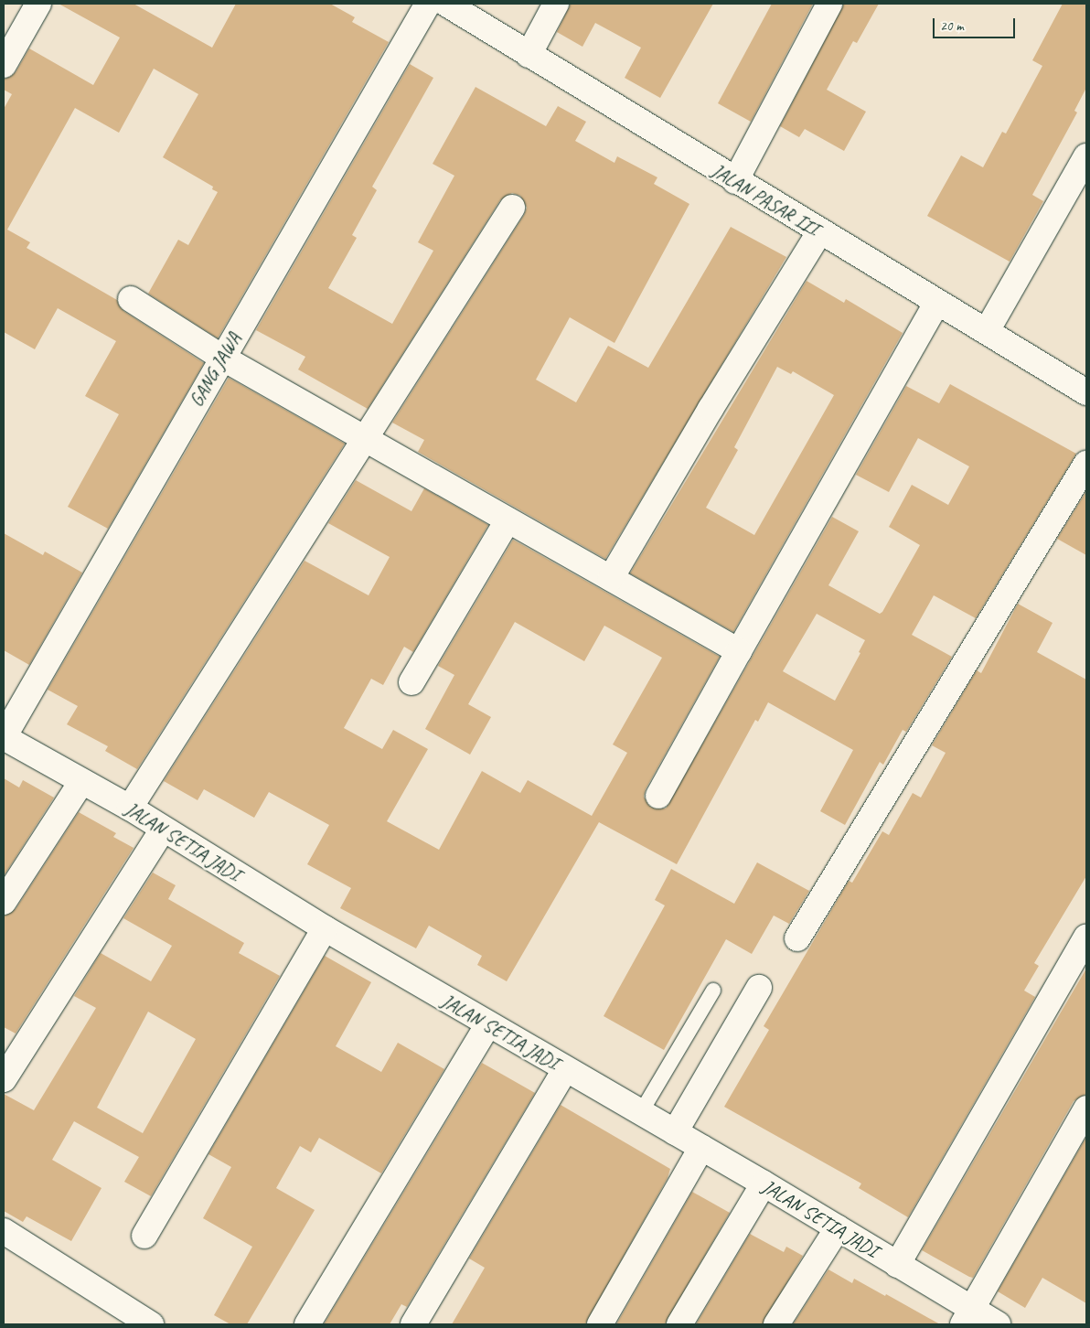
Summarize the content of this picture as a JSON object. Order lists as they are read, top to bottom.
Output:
{
  "streets": {
    "street": ["JALAN PASAR III", "GANG JAWA", "JALAN SETIA JADI"]
  },
  "crossings": [
    ["GANG JAWA", "JALAN SETIA JADI"]
  ],
  "scale_bar": "20 m"
}
